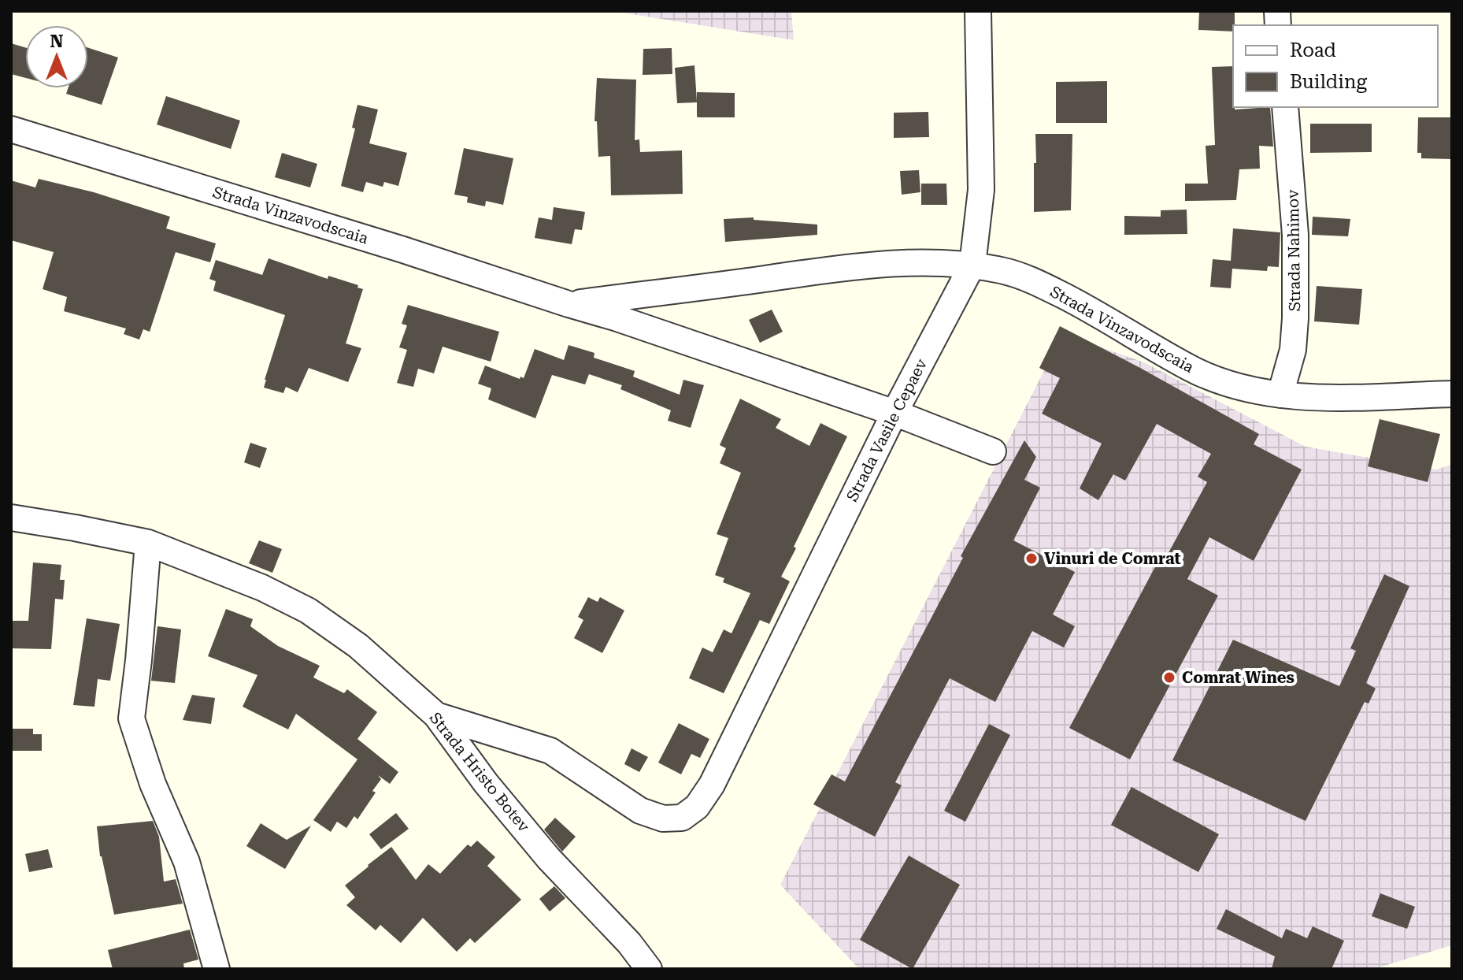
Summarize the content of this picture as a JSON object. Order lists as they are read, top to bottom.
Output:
{
  "streets": {
    "street": [
      "Strada Vinzavodscaia",
      "Strada Nahimov",
      "Strada Vasile Cepaev",
      "Strada Hristo Botev"
    ]
  },
  "crossings": [
    ["Strada Vinzavodscaia", "Strada Nahimov"],
    ["Strada Vinzavodscaia", "Strada Vasile Cepaev"],
    ["Strada Vasile Cepaev", "Strada Hristo Botev"]
  ],
  "places": ["Vinuri de Comrat", "Comrat Wines"],
  "legend": ["Road", "Building"],
  "north": "top"
}
